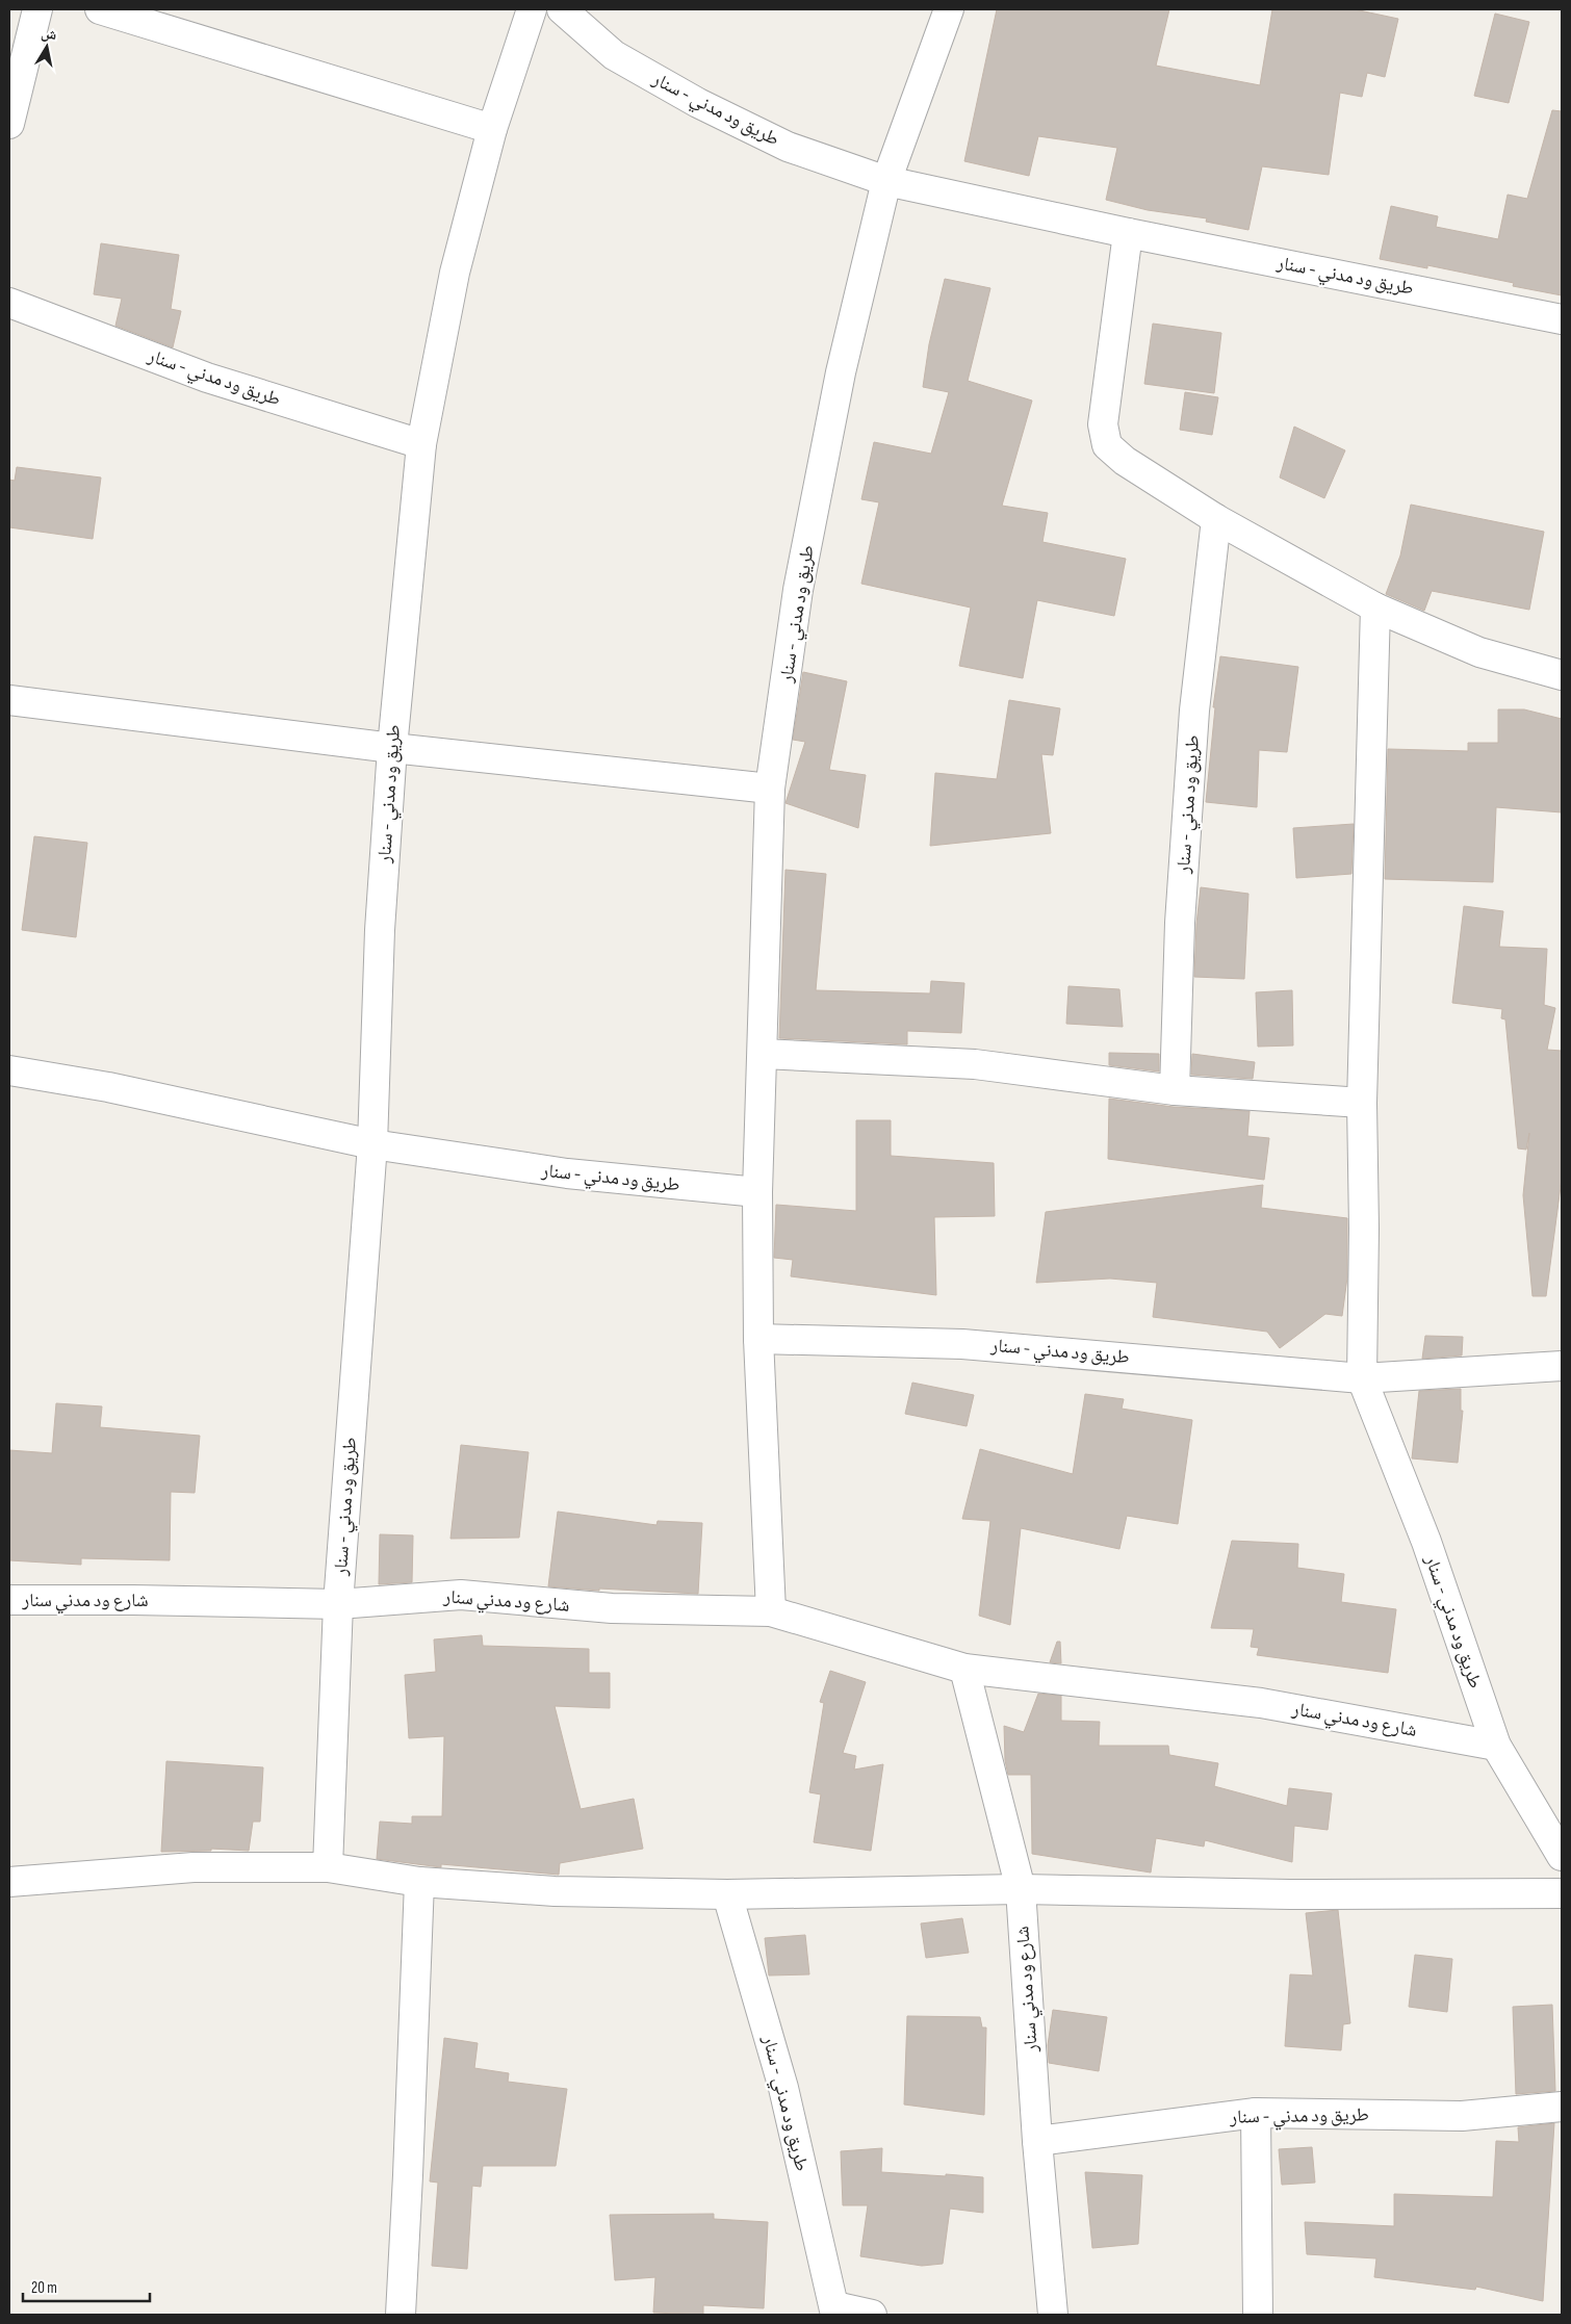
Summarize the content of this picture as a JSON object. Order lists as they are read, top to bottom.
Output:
{
  "streets": {
    "street": ["طريق ود مدني - سنار", "شارع ود مدني سنار"]
  },
  "crossings": [
    ["طريق ود مدني - سنار", "شارع ود مدني سنار"]
  ],
  "scale_bar": "20 m",
  "north": "top"
}
